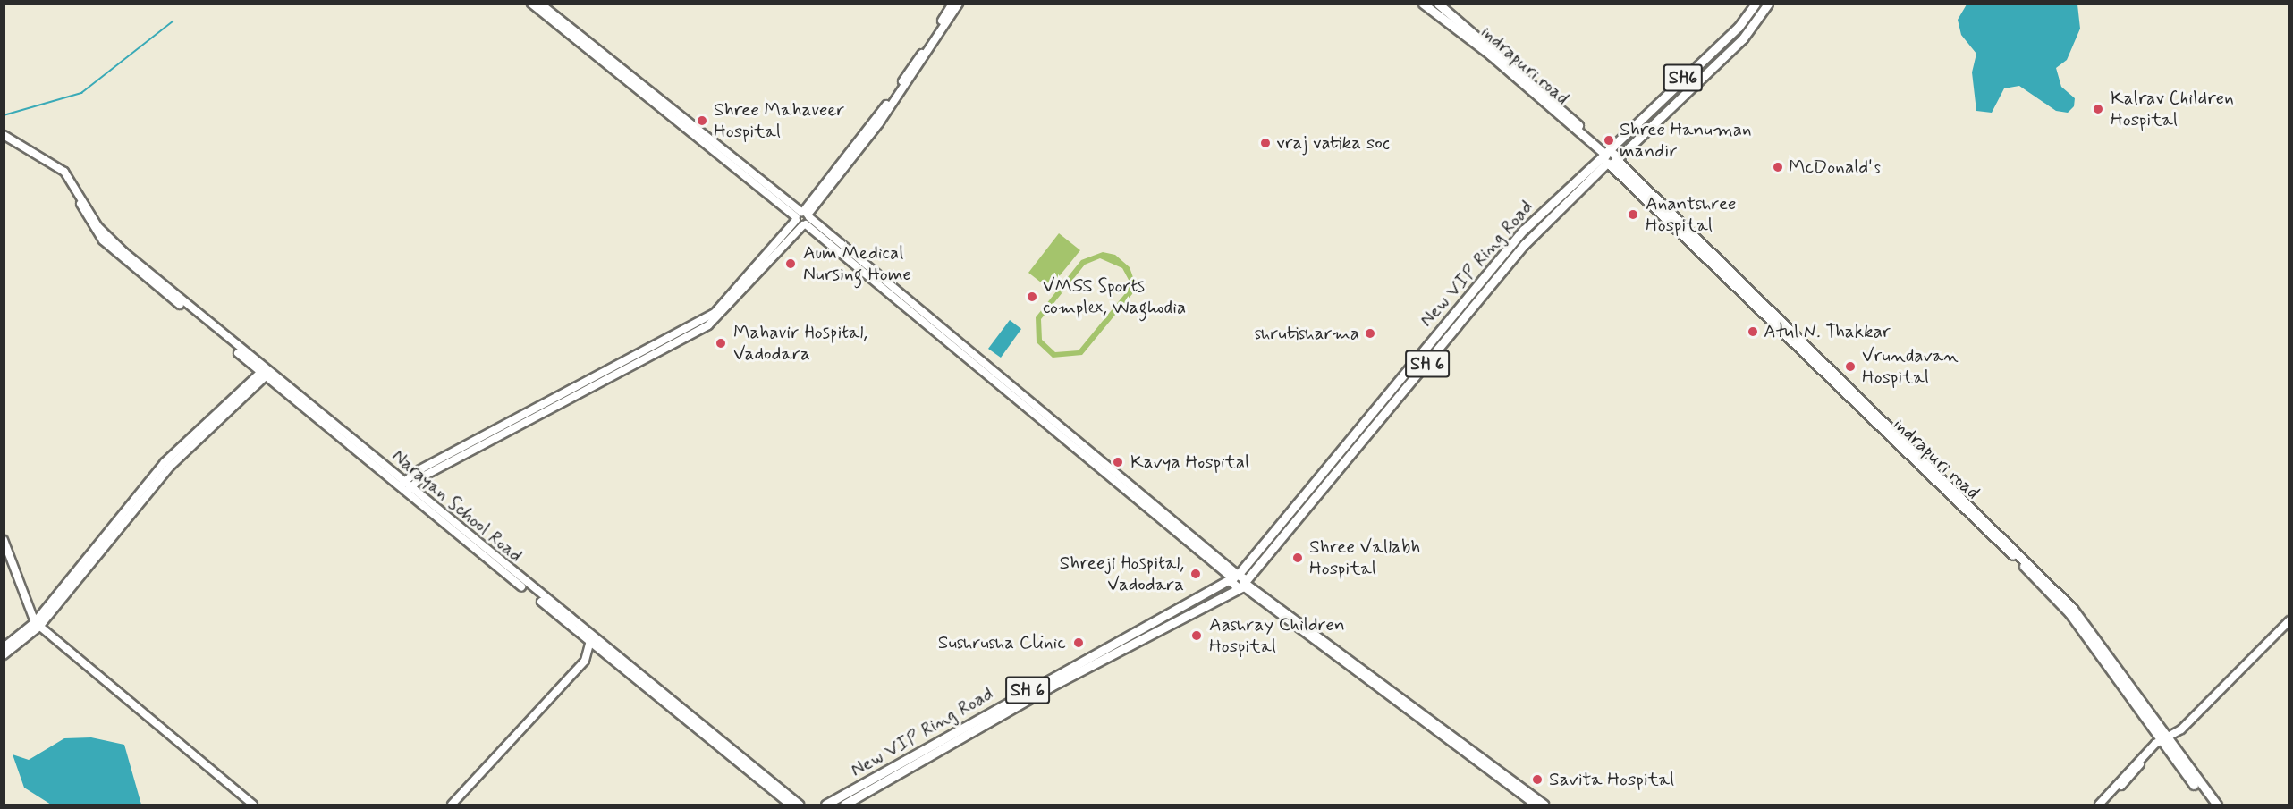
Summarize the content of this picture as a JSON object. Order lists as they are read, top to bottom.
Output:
{
  "streets": {
    "main road": [
      "indrapuri road",
      "SH6",
      "New VIP Ring Road",
      "SH 6"
    ],
    "street": ["Narayan School Road"]
  },
  "crossings": [
    ["indrapuri road", "New VIP Ring Road"]
  ],
  "places": [
    "Kalrav Children Hospital",
    "Shree Mahaveer Hospital",
    "Shree Hanuman mandir",
    "vraj vatika soc",
    "McDonald's",
    "Anantshree Hospital",
    "Aum Medical Nursing Home",
    "VMSS Sports complex, Waghodia",
    "Atul N. Thakkar",
    "shrutisharma",
    "Mahavir Hospital, Vadodara",
    "Vrundavan Hospital",
    "Kavya Hospital",
    "Shree Vallabh Hospital",
    "Shreeji Hospital, Vadodara",
    "Aashray Children Hospital",
    "Sushrusha Clinic",
    "Savita Hospital"
  ]
}
